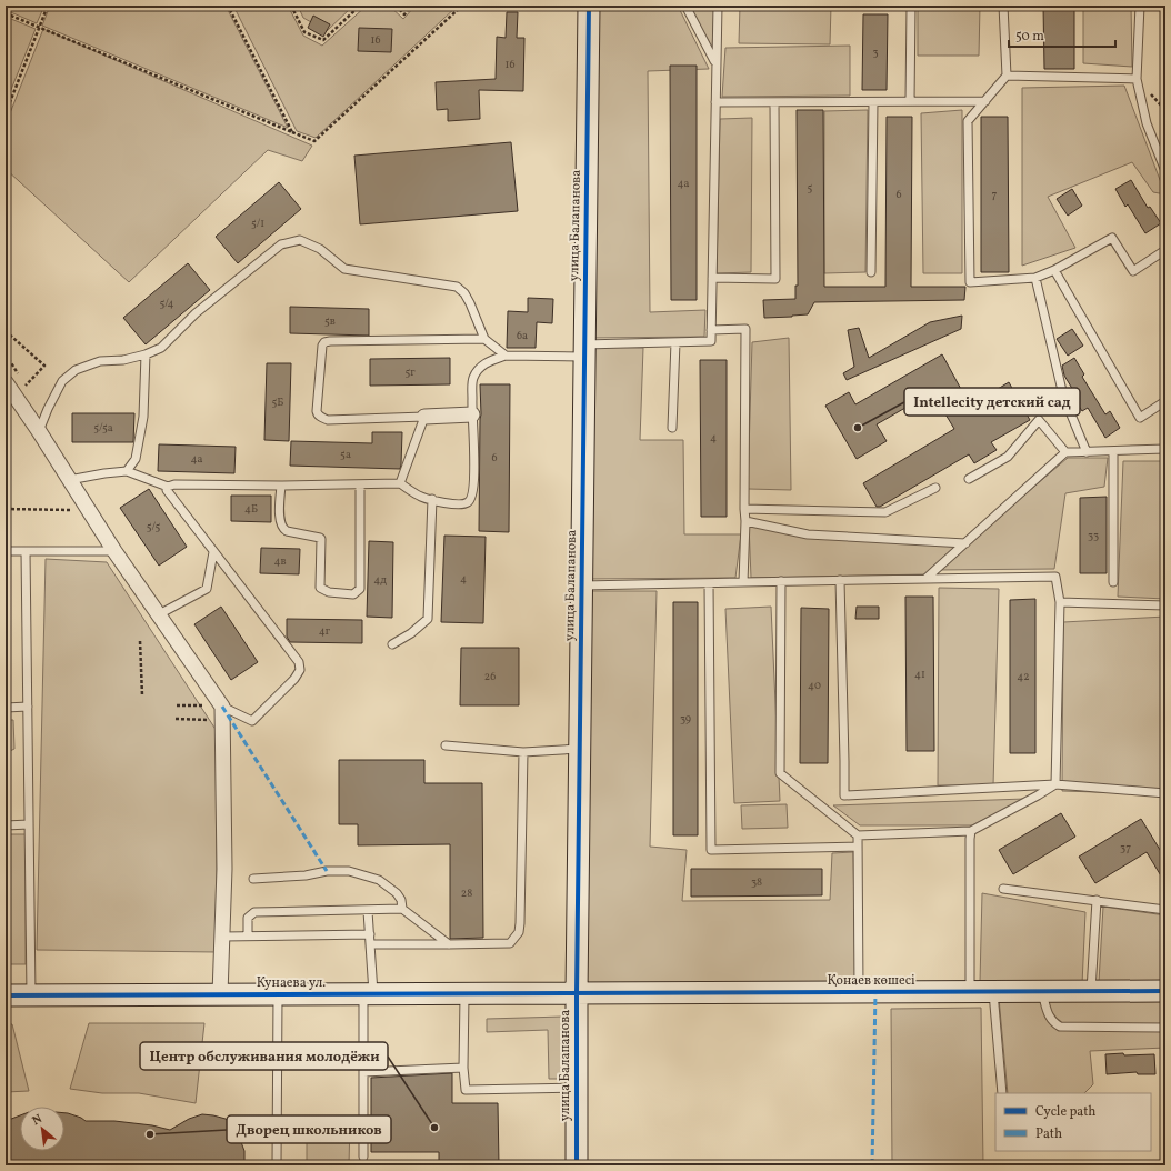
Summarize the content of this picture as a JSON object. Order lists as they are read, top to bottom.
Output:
{
  "streets": {
    "street": ["улица Балапанова", "Қонаев көшесі", "Кунаева ул."]
  },
  "crossings": [
    ["улица Балапанова", "Қонаев көшесі"],
    ["улица Балапанова", "Кунаева ул."],
    ["Қонаев көшесі", "Кунаева ул."]
  ],
  "places": ["Intellecity детский сад", "Центр обслуживания молодёжи", "Дворец школьников"],
  "house_numbers": [
    "16",
    "3",
    "16",
    "4а",
    "5",
    "6",
    "7",
    "5/1",
    "5/4",
    "5в",
    "6а",
    "5г",
    "5Б",
    "5/5а",
    "4",
    "5а",
    "6",
    "4а",
    "4Б",
    "5/5",
    "33",
    "4в",
    "4",
    "4д",
    "4г",
    "41",
    "26",
    "42",
    "40",
    "39",
    "37",
    "38",
    "28"
  ],
  "legend": ["Cycle path", "Path"],
  "scale_bar": "50 m",
  "north": "top left"
}
